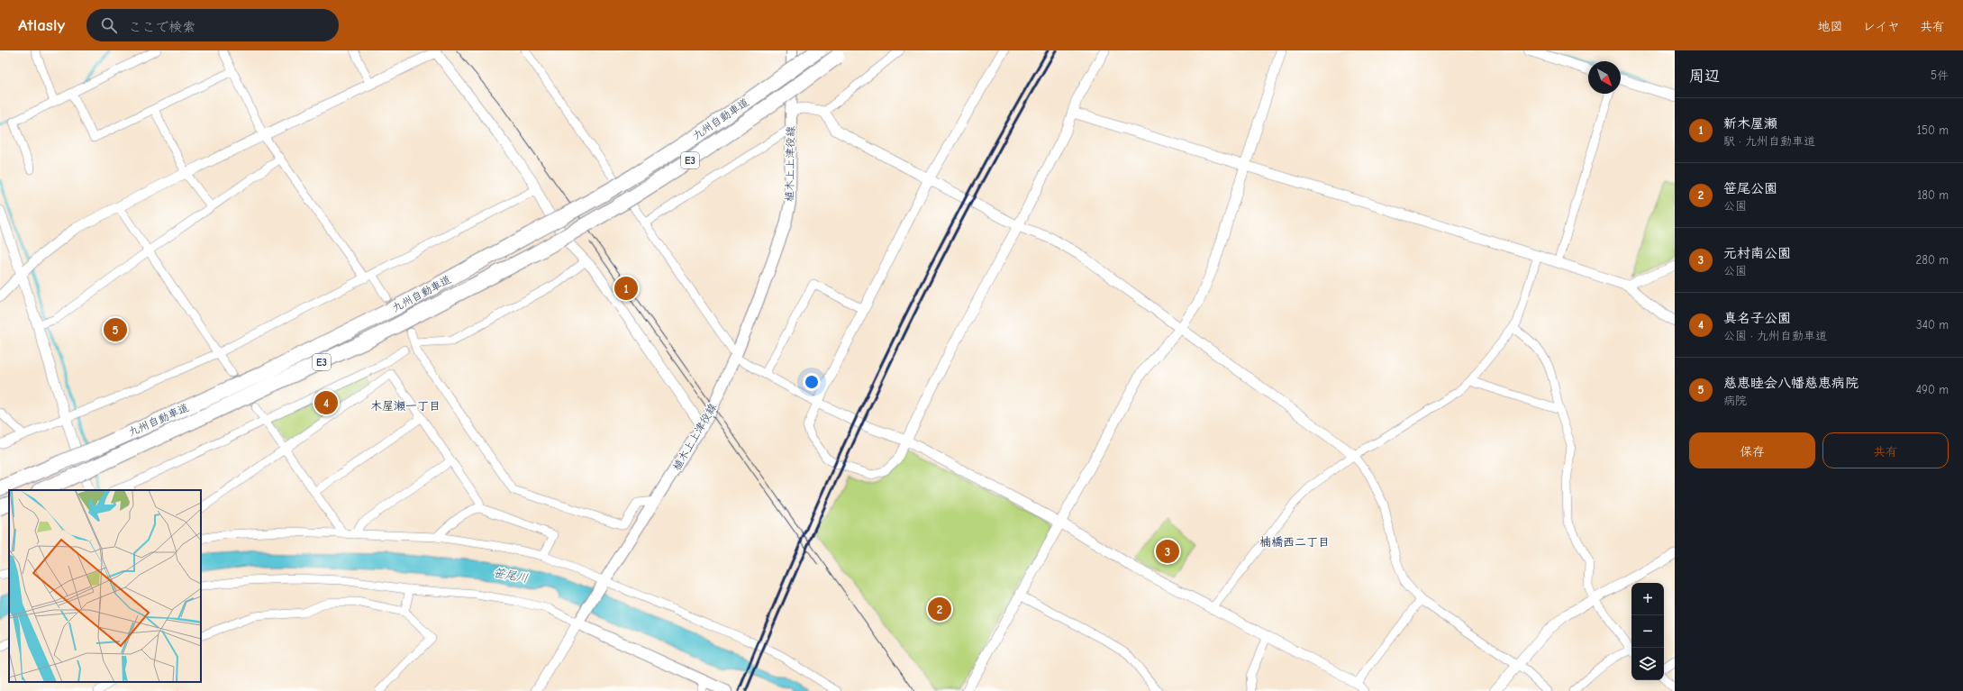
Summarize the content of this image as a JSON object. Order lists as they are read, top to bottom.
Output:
{
  "streets": {
    "highway": ["九州自動車道", "E3"],
    "main road": ["植木上上津役線"]
  },
  "districts": ["木屋瀬一丁目", "楠橋西二丁目"],
  "water": ["笹尾川"],
  "north": "bottom right",
  "page": {
    "header": "Atlasly",
    "search": "ここで検索",
    "nav": ["地図", "レイヤ", "共有"],
    "heading": ["周辺", "5件"],
    "list": [
      {
        "mark": "1",
        "name": "新木屋瀬",
        "note": "駅 · 九州自動車道",
        "value": "150 m"
      },
      {
        "mark": "2",
        "name": "笹尾公園",
        "note": "公園",
        "value": "180 m"
      },
      {
        "mark": "3",
        "name": "元村南公園",
        "note": "公園",
        "value": "280 m"
      },
      {
        "mark": "4",
        "name": "真名子公園",
        "note": "公園 · 九州自動車道",
        "value": "340 m"
      },
      {
        "mark": "5",
        "name": "慈恵睦会八幡慈恵病院",
        "note": "病院",
        "value": "490 m"
      }
    ],
    "pins": [
      "1",
      "5",
      "4",
      "3",
      "2"
    ],
    "buttons": ["保存", "共有"],
    "map_buttons": ["+", "−"]
  }
}
